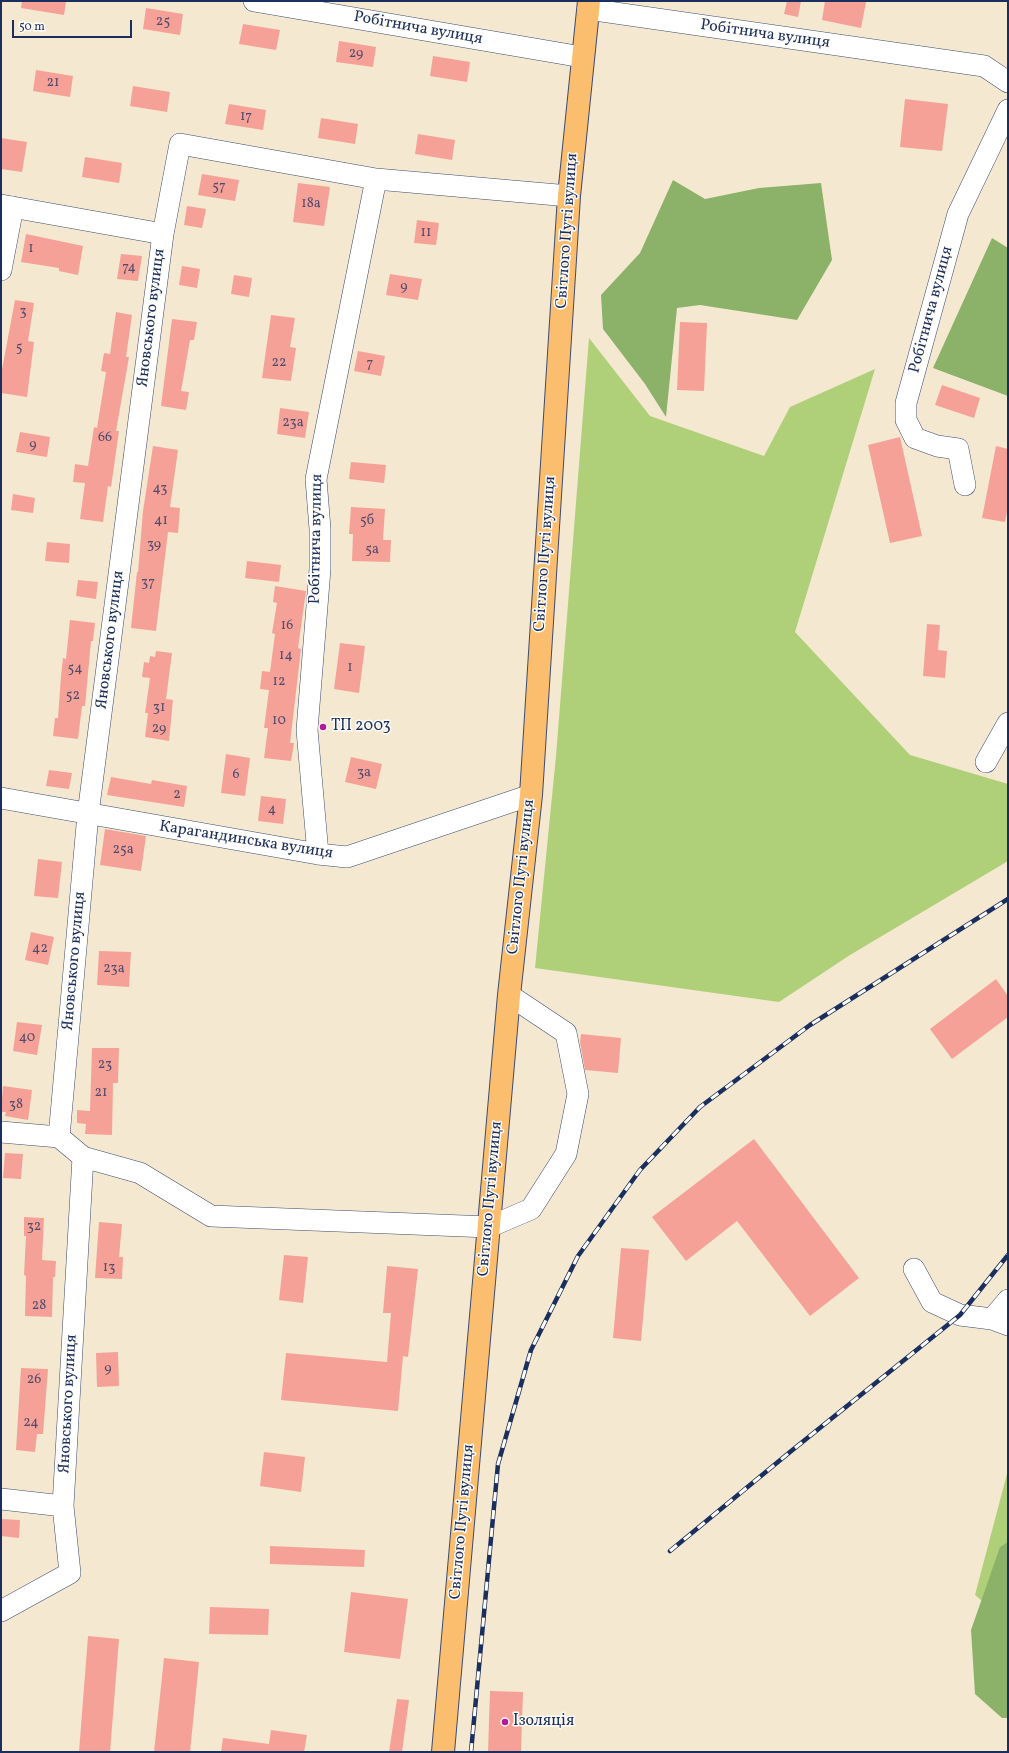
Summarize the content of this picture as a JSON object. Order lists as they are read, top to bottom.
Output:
{
  "streets": {
    "main road": ["Світлого Путі вулиця"],
    "street": ["Робітнича вулиця", "Яновського вулиця", "Карагандинська вулиця"]
  },
  "crossings": [
    ["Робітнича вулиця", "Світлого Путі вулиця"],
    ["Робітнича вулиця", "Яновського вулиця"],
    ["Робітнича вулиця", "Карагандинська вулиця"],
    ["Світлого Путі вулиця", "Карагандинська вулиця"],
    ["Яновського вулиця", "Карагандинська вулиця"]
  ],
  "places": ["ТП 2003", "Ізоляція"],
  "house_numbers": [
    "25",
    "29",
    "21",
    "17",
    "57",
    "18а",
    "11",
    "1",
    "74",
    "9",
    "3",
    "5",
    "22",
    "7",
    "23а",
    "66",
    "9",
    "43",
    "41",
    "5б",
    "39",
    "5а",
    "37",
    "16",
    "14",
    "1",
    "54",
    "12",
    "52",
    "31",
    "10",
    "29",
    "3а",
    "6",
    "2",
    "4",
    "25а",
    "42",
    "23а",
    "40",
    "23",
    "21",
    "38",
    "32",
    "13",
    "28",
    "9",
    "26",
    "24"
  ],
  "scale_bar": "50 m"
}
